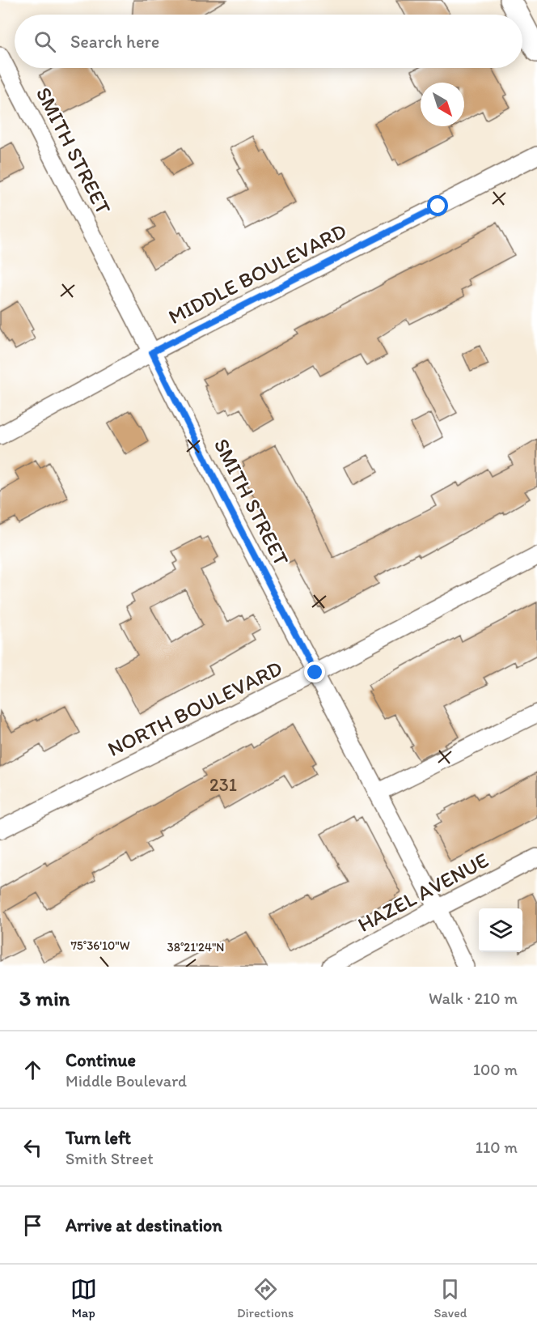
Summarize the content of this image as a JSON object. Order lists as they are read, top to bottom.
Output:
{
  "streets": {
    "street": [
      "SMITH STREET",
      "MIDDLE BOULEVARD",
      "NORTH BOULEVARD",
      "HAZEL AVENUE"
    ]
  },
  "crossings": [
    ["SMITH STREET", "MIDDLE BOULEVARD"],
    ["SMITH STREET", "NORTH BOULEVARD"],
    ["SMITH STREET", "HAZEL AVENUE"]
  ],
  "house_numbers": ["231"],
  "north": "bottom right",
  "page": {
    "search": "Search here",
    "heading": ["3 min", "Walk · 210 m"],
    "list": [
      ["Continue", "Middle Boulevard", "100 m"],
      ["Turn left", "Smith Street", "110 m"],
      "Arrive at destination"
    ],
    "nav": ["Map", "Directions", "Saved"]
  },
  "coordinates": ["75°36'10\"W", "38°21'24\"N"]
}
